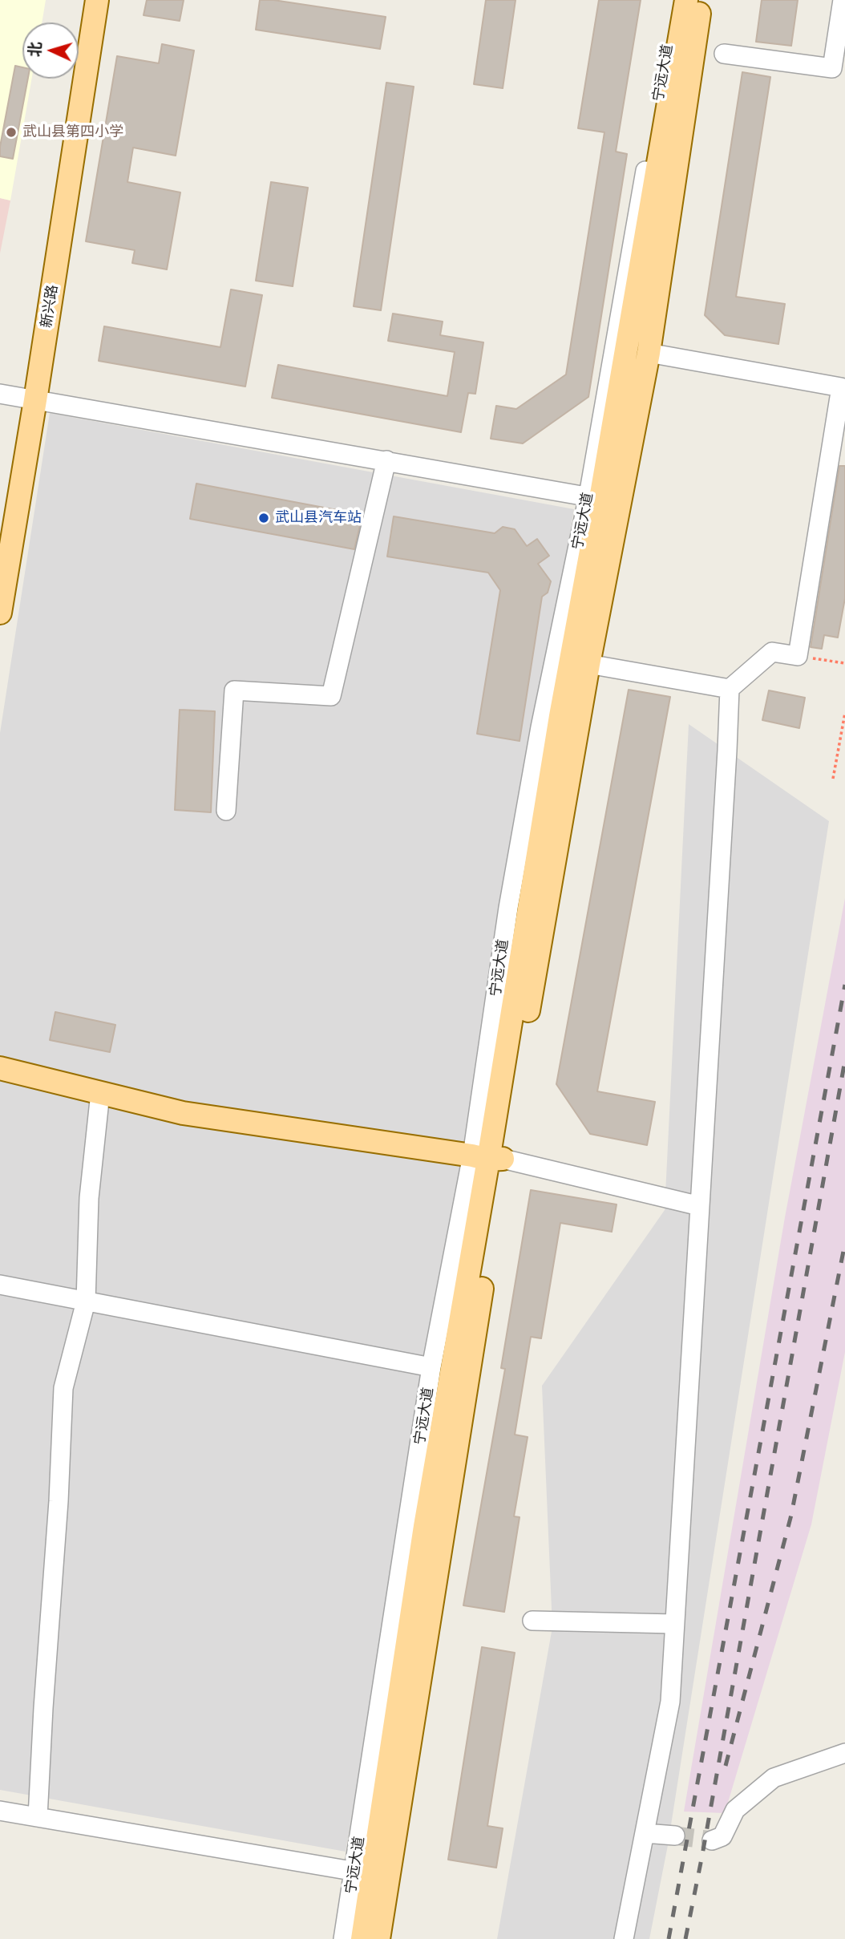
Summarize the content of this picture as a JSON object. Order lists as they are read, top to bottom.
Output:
{
  "streets": {
    "main road": ["宁远大道", "新兴路"]
  },
  "places": ["武山县第四小学", "武山县汽车站"],
  "north": "left"
}
